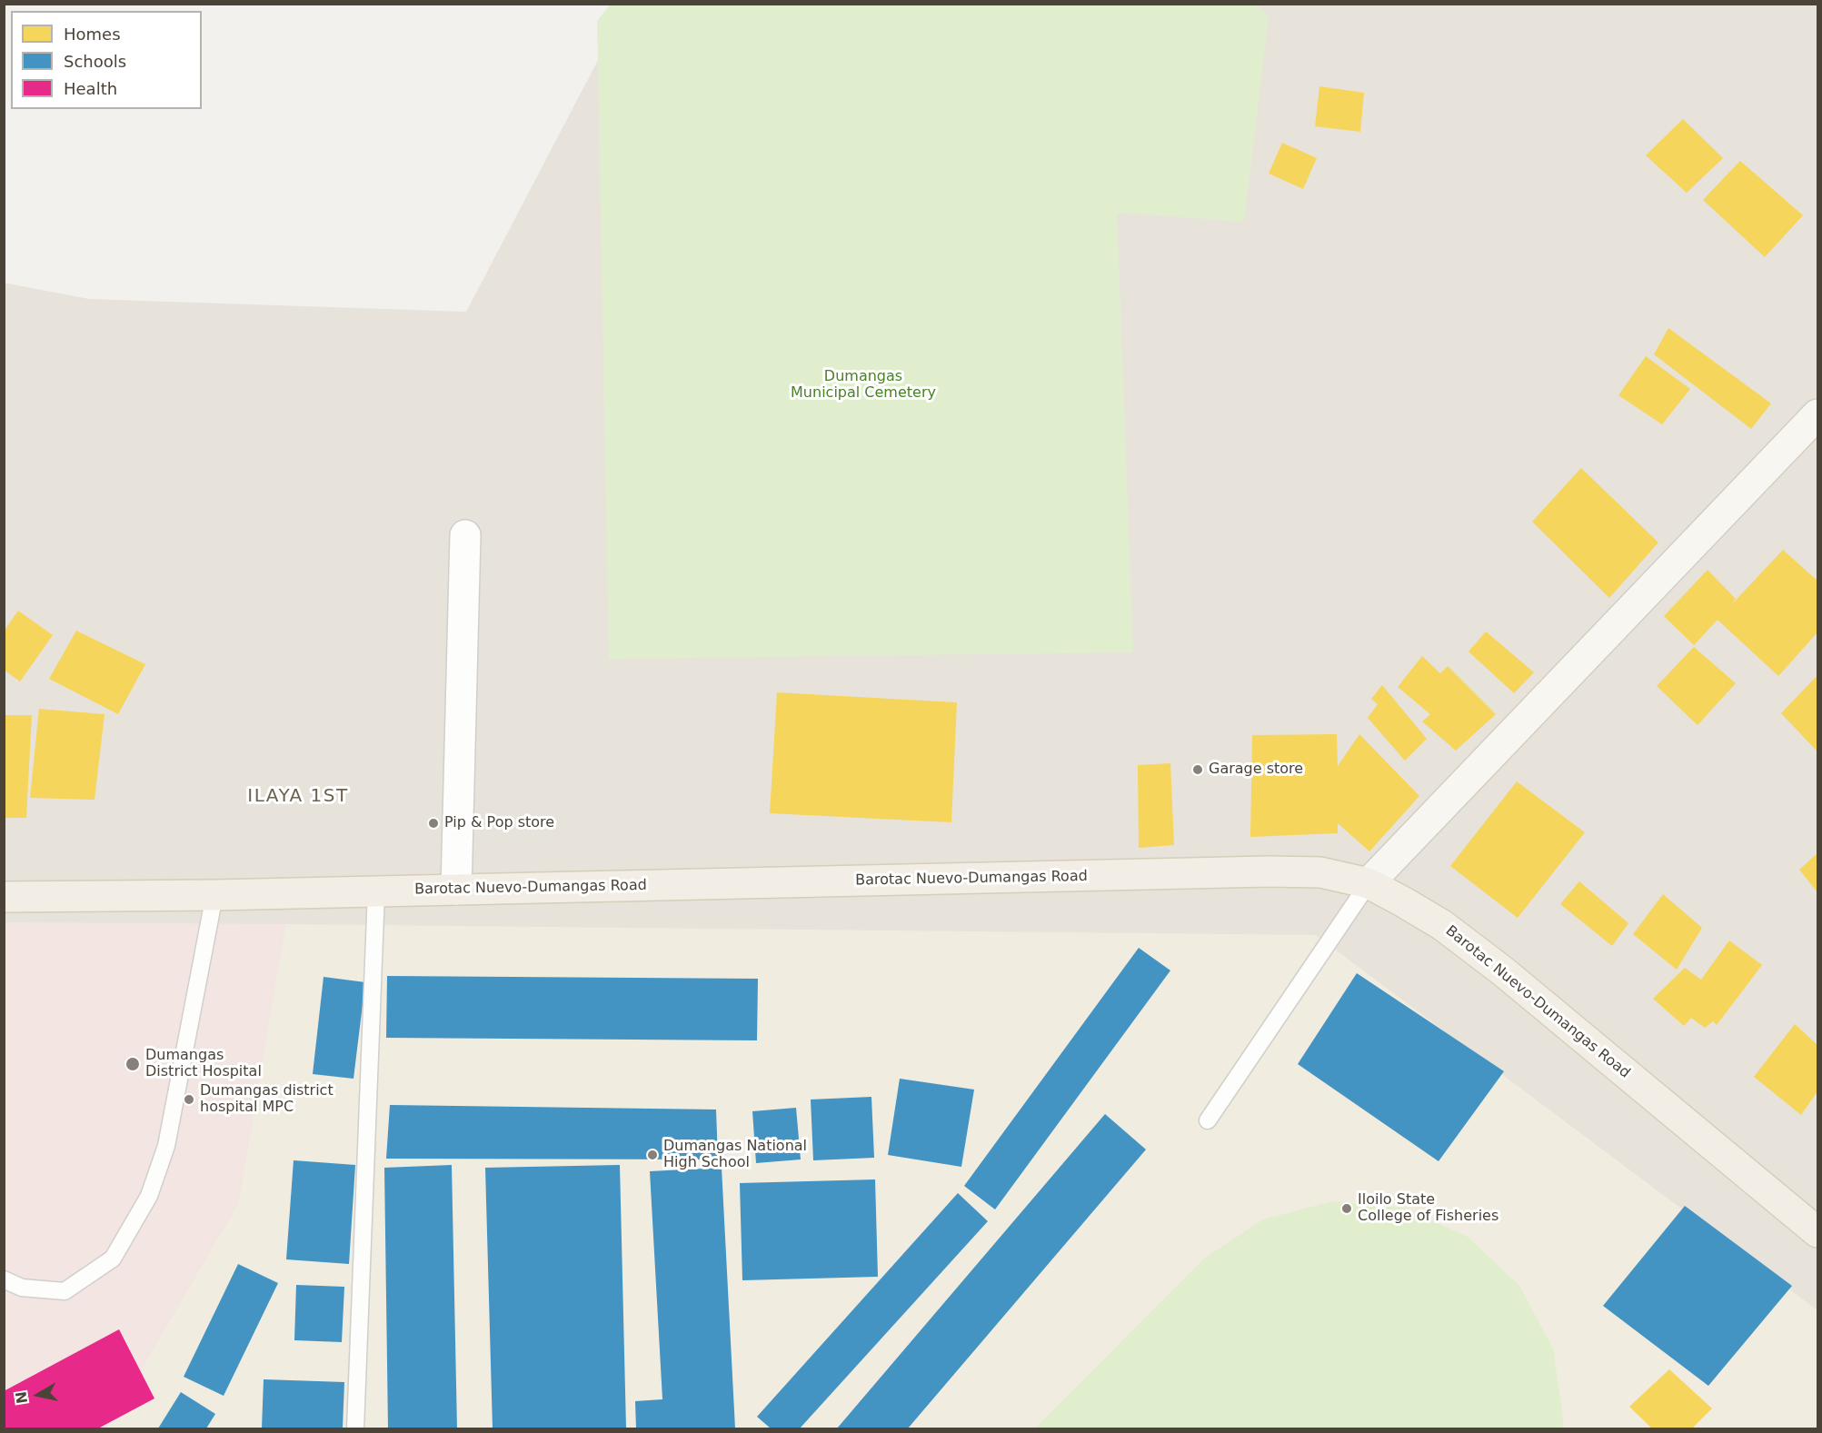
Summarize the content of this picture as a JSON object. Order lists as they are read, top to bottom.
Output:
{
  "streets": {
    "main road": ["Barotac Nuevo-Dumangas Road"]
  },
  "districts": ["ILAYA 1ST"],
  "parks": ["Dumangas Municipal Cemetery"],
  "places": [
    "Garage store",
    "Pip & Pop store",
    "Dumangas District Hospital",
    "Dumangas district hospital MPC",
    "Dumangas National High School",
    "Iloilo State College of Fisheries"
  ],
  "legend": ["Homes", "Schools", "Health"],
  "north": "left"
}
